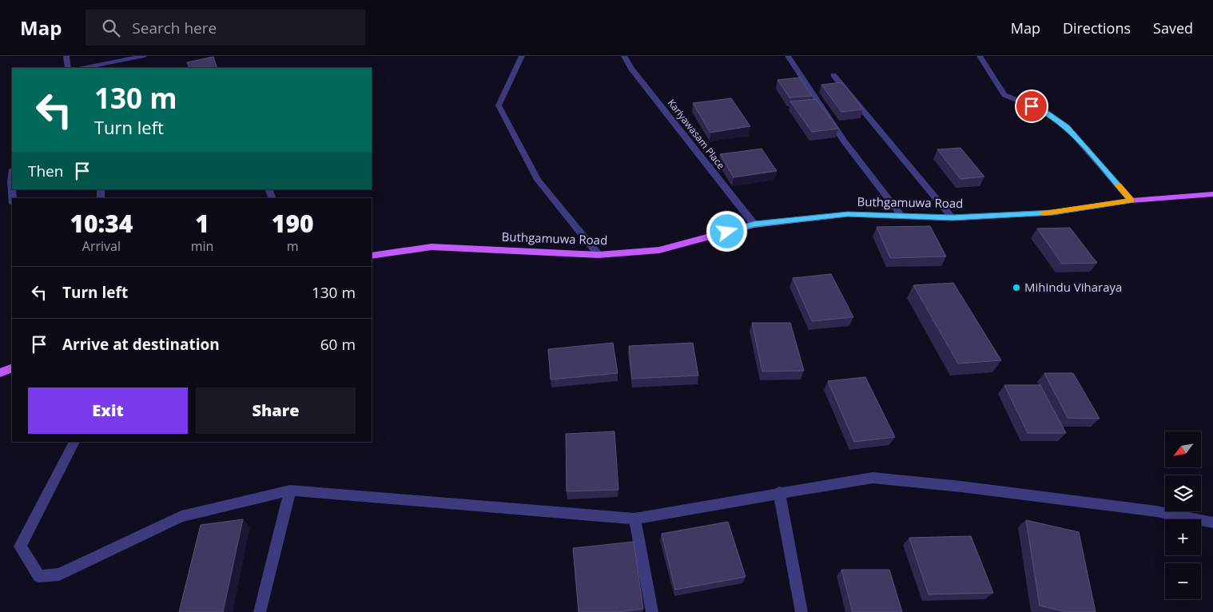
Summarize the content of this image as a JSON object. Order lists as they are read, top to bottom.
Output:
{
  "streets": {
    "main road": ["Buthgamuwa Road"],
    "street": ["Kariyawasam Place"]
  },
  "crossings": [
    ["Kariyawasam Place", "Buthgamuwa Road"]
  ],
  "places": ["Mihindu Viharaya"],
  "north": "bottom left",
  "page": {
    "header": "Map",
    "search": "Search here",
    "nav": ["Map", "Directions", "Saved"],
    "turn": ["130 m", "Turn left"],
    "then": "Then",
    "eta": [
      "10:34",
      "Arrival",
      "1",
      "min",
      "190",
      "m"
    ],
    "list": [
      {
        "name": "Turn left",
        "value": "130 m"
      },
      {
        "name": "Arrive at destination",
        "value": "60 m"
      }
    ],
    "buttons": ["Exit", "Share"],
    "map_buttons": ["+", "−"]
  }
}
